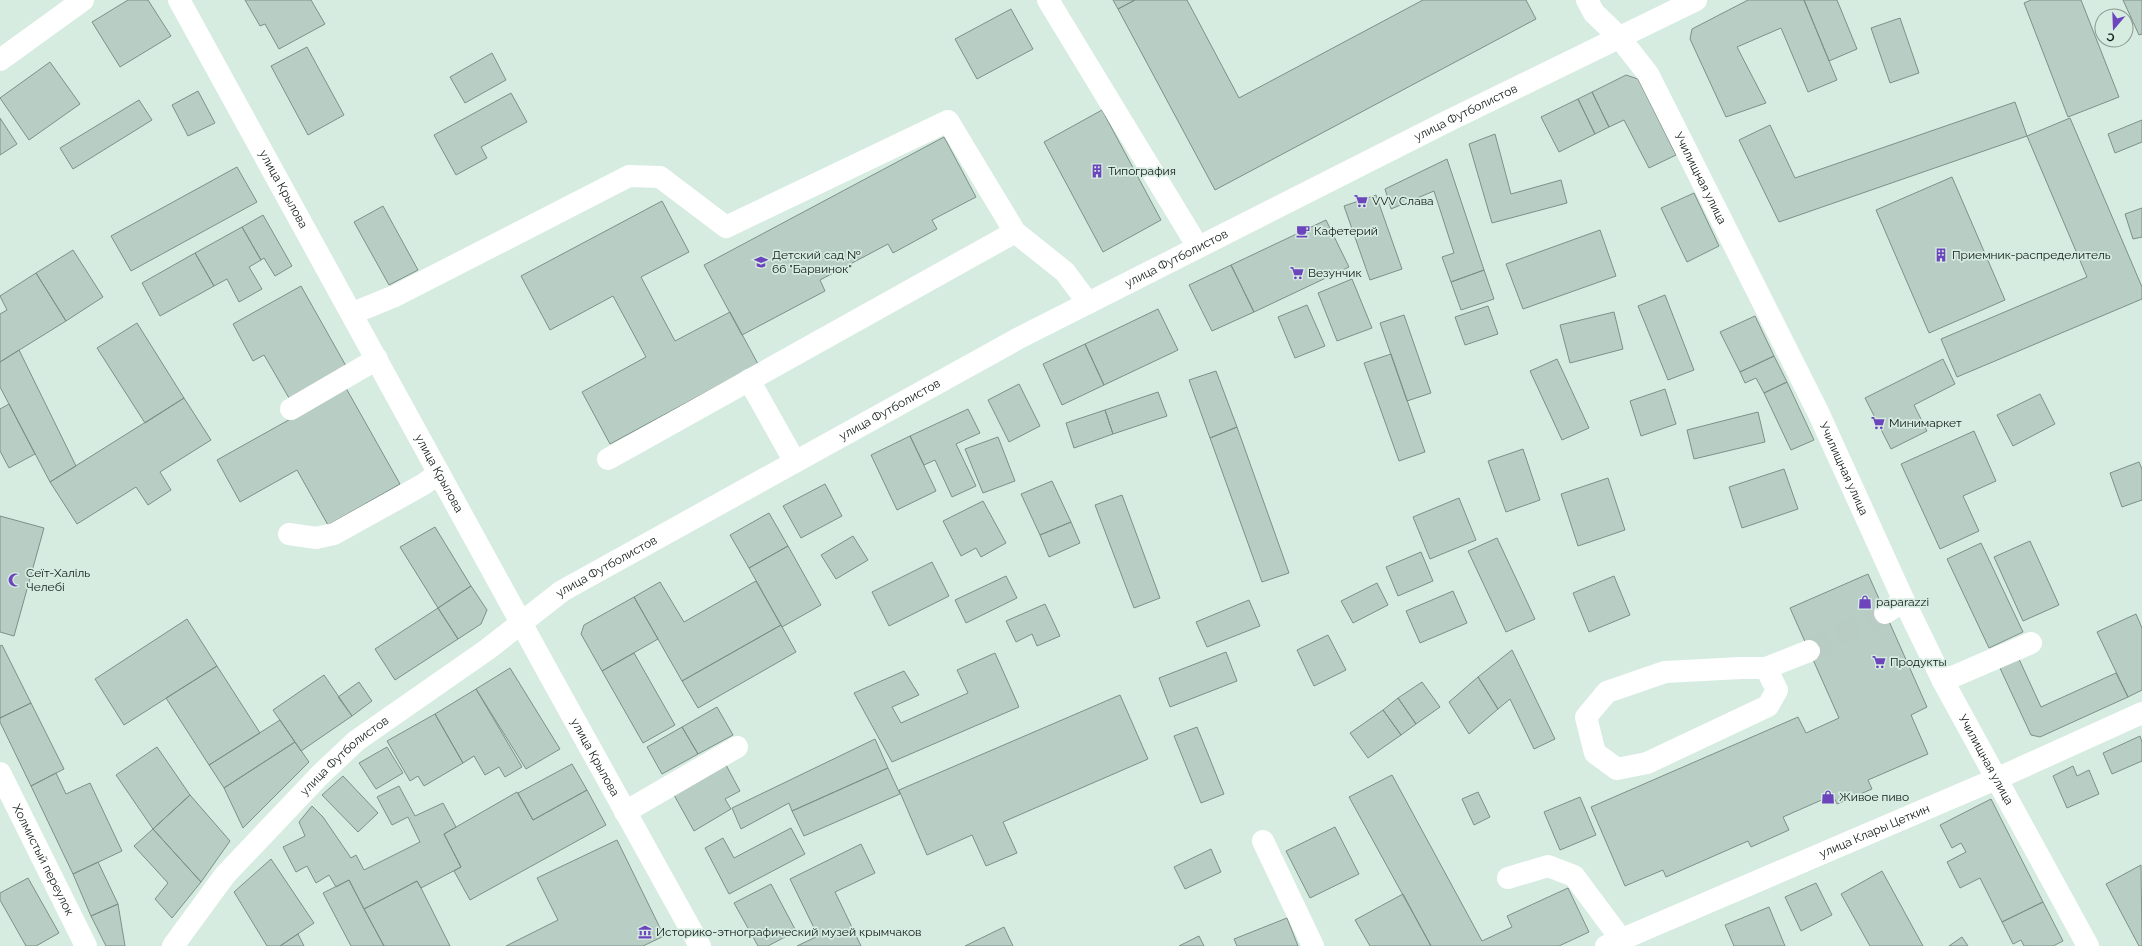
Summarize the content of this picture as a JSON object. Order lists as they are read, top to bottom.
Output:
{
  "streets": {
    "street": [
      "улица Футболистов",
      "Училищная улица",
      "улица Крылова",
      "улица Клары Цеткин",
      "Холмистый переулок"
    ]
  },
  "crossings": [
    ["улица Футболистов", "Училищная улица"],
    ["улица Футболистов", "улица Крылова"],
    ["Училищная улица", "улица Клары Цеткин"]
  ],
  "places": {
    "building": ["Типография", "Приемник-распределитель"],
    "supermarket": [
      "VVV Слава",
      "Везунчик",
      "Минимаркет",
      "Продукты"
    ],
    "cafe": ["Кафетерий"],
    "school or university": ["Детский сад № 66 \"Барвинок\""],
    "mosque": ["Сеїт-Халіль Челебі"],
    "shop": ["paparazzi", "Живое пиво"],
    "museum": ["Историко-этнографический музей крымчаков"]
  },
  "north": "bottom"
}
